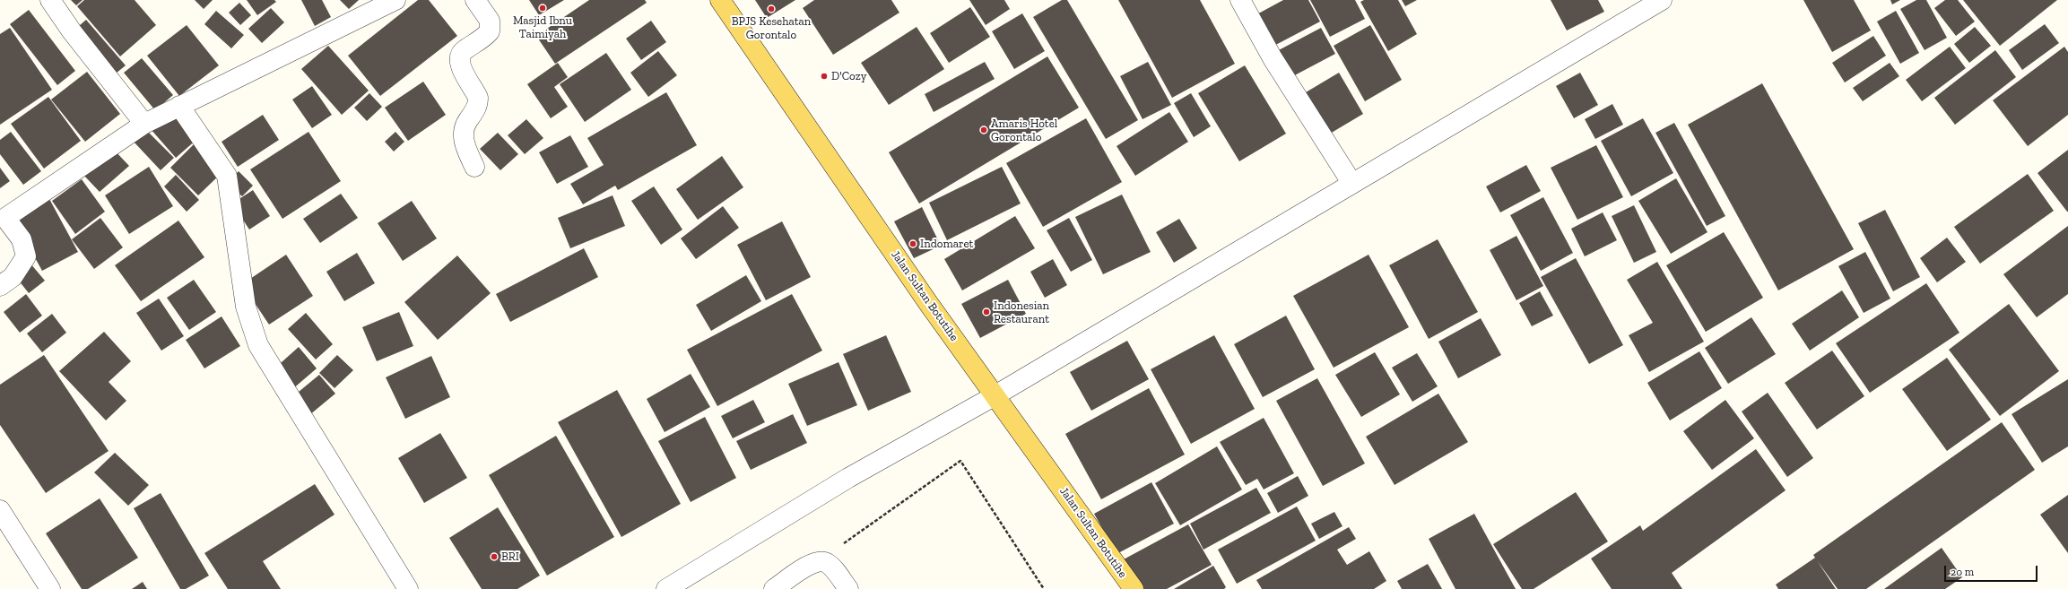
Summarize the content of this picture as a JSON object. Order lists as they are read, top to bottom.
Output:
{
  "streets": {
    "main road": ["Jalan Sultan Botutihe"]
  },
  "places": [
    "Masjid Ibnu Taimiyah",
    "BPJS Kesehatan Gorontalo",
    "D'Cozy",
    "Amaris Hotel Gorontalo",
    "Indomaret",
    "Indonesian Restaurant",
    "BRI"
  ],
  "scale_bar": "20 m"
}
